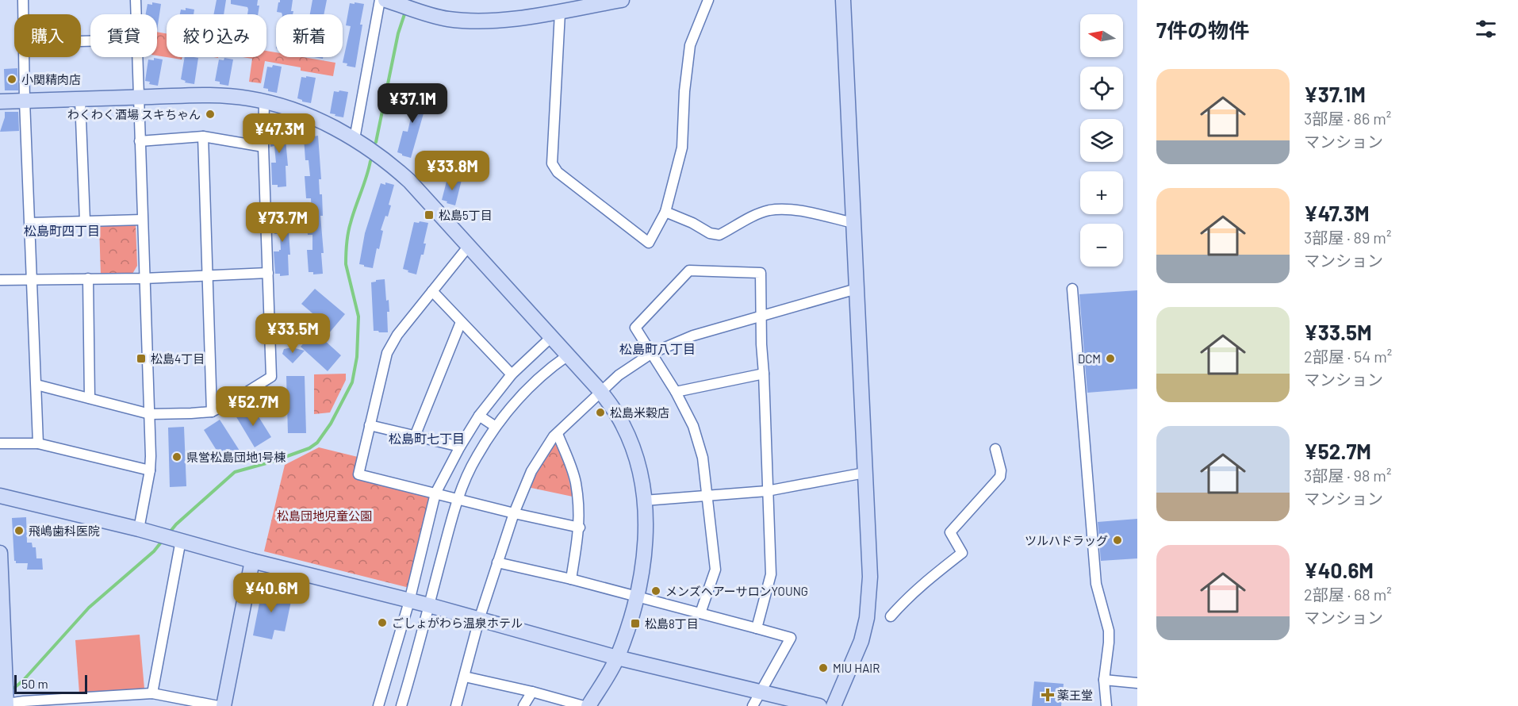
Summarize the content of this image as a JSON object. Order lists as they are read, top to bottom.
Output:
{
  "districts": ["松島町四丁目", "松島町八丁目", "松島町七丁目"],
  "parks": ["松島団地児童公園"],
  "places": {
    "other": [
      "小関精肉店",
      "わくわく酒場 スキちゃん",
      "DCM",
      "松島米穀店",
      "県営松島団地1号棟",
      "飛嶋歯科医院",
      "ツルハドラッグ",
      "メンズヘアーサロンYOUNG",
      "ごしょがわら温泉ホテル",
      "MIU HAIR"
    ],
    "transit": ["松島5丁目", "松島4丁目", "松島8丁目"],
    "health": ["薬王堂"]
  },
  "scale_bar": "50 m",
  "north": "left",
  "page": {
    "heading": "7件の物件",
    "map_buttons": ["+", "−"],
    "chip": [
      "購入",
      "賃貸",
      "絞り込み",
      "新着"
    ],
    "list": [
      {
        "name": "¥37.1M",
        "note": "3部屋 · 86 m² · マンション"
      },
      {
        "name": "¥47.3M",
        "note": "3部屋 · 89 m² · マンション"
      },
      {
        "name": "¥33.5M",
        "note": "2部屋 · 54 m² · マンション"
      },
      {
        "name": "¥52.7M",
        "note": "3部屋 · 98 m² · マンション"
      },
      {
        "name": "¥40.6M",
        "note": "2部屋 · 68 m² · マンション"
      }
    ],
    "price": [
      "¥37.1M",
      "¥47.3M",
      "¥33.8M",
      "¥73.7M",
      "¥33.5M",
      "¥52.7M",
      "¥40.6M"
    ],
    "scale": "50 m"
  }
}
